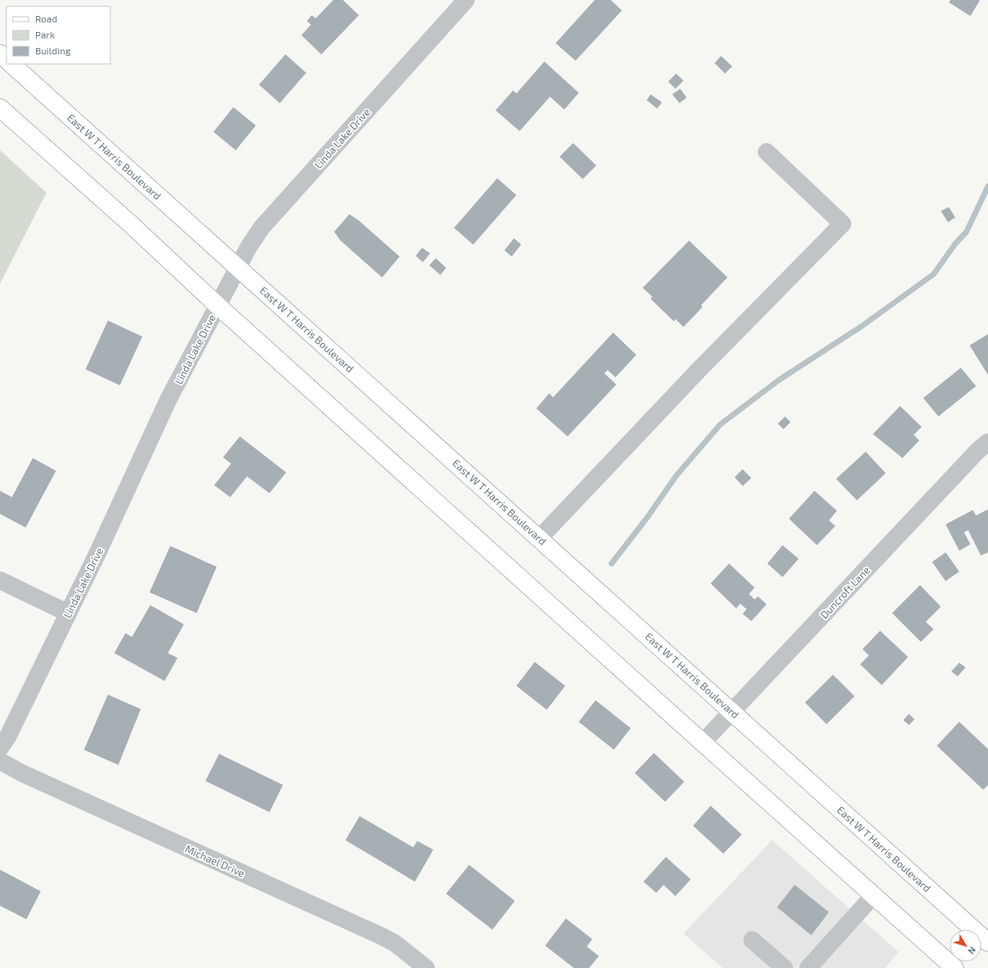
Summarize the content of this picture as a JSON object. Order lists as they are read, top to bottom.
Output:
{
  "streets": {
    "main road": ["East W T Harris Boulevard"],
    "street": ["Linda Lake Drive", "Duncroft Lane", "Michael Drive"]
  },
  "crossings": [
    ["Linda Lake Drive", "East W T Harris Boulevard"],
    ["East W T Harris Boulevard", "Duncroft Lane"]
  ],
  "legend": ["Road", "Park", "Building"],
  "north": "bottom right"
}
